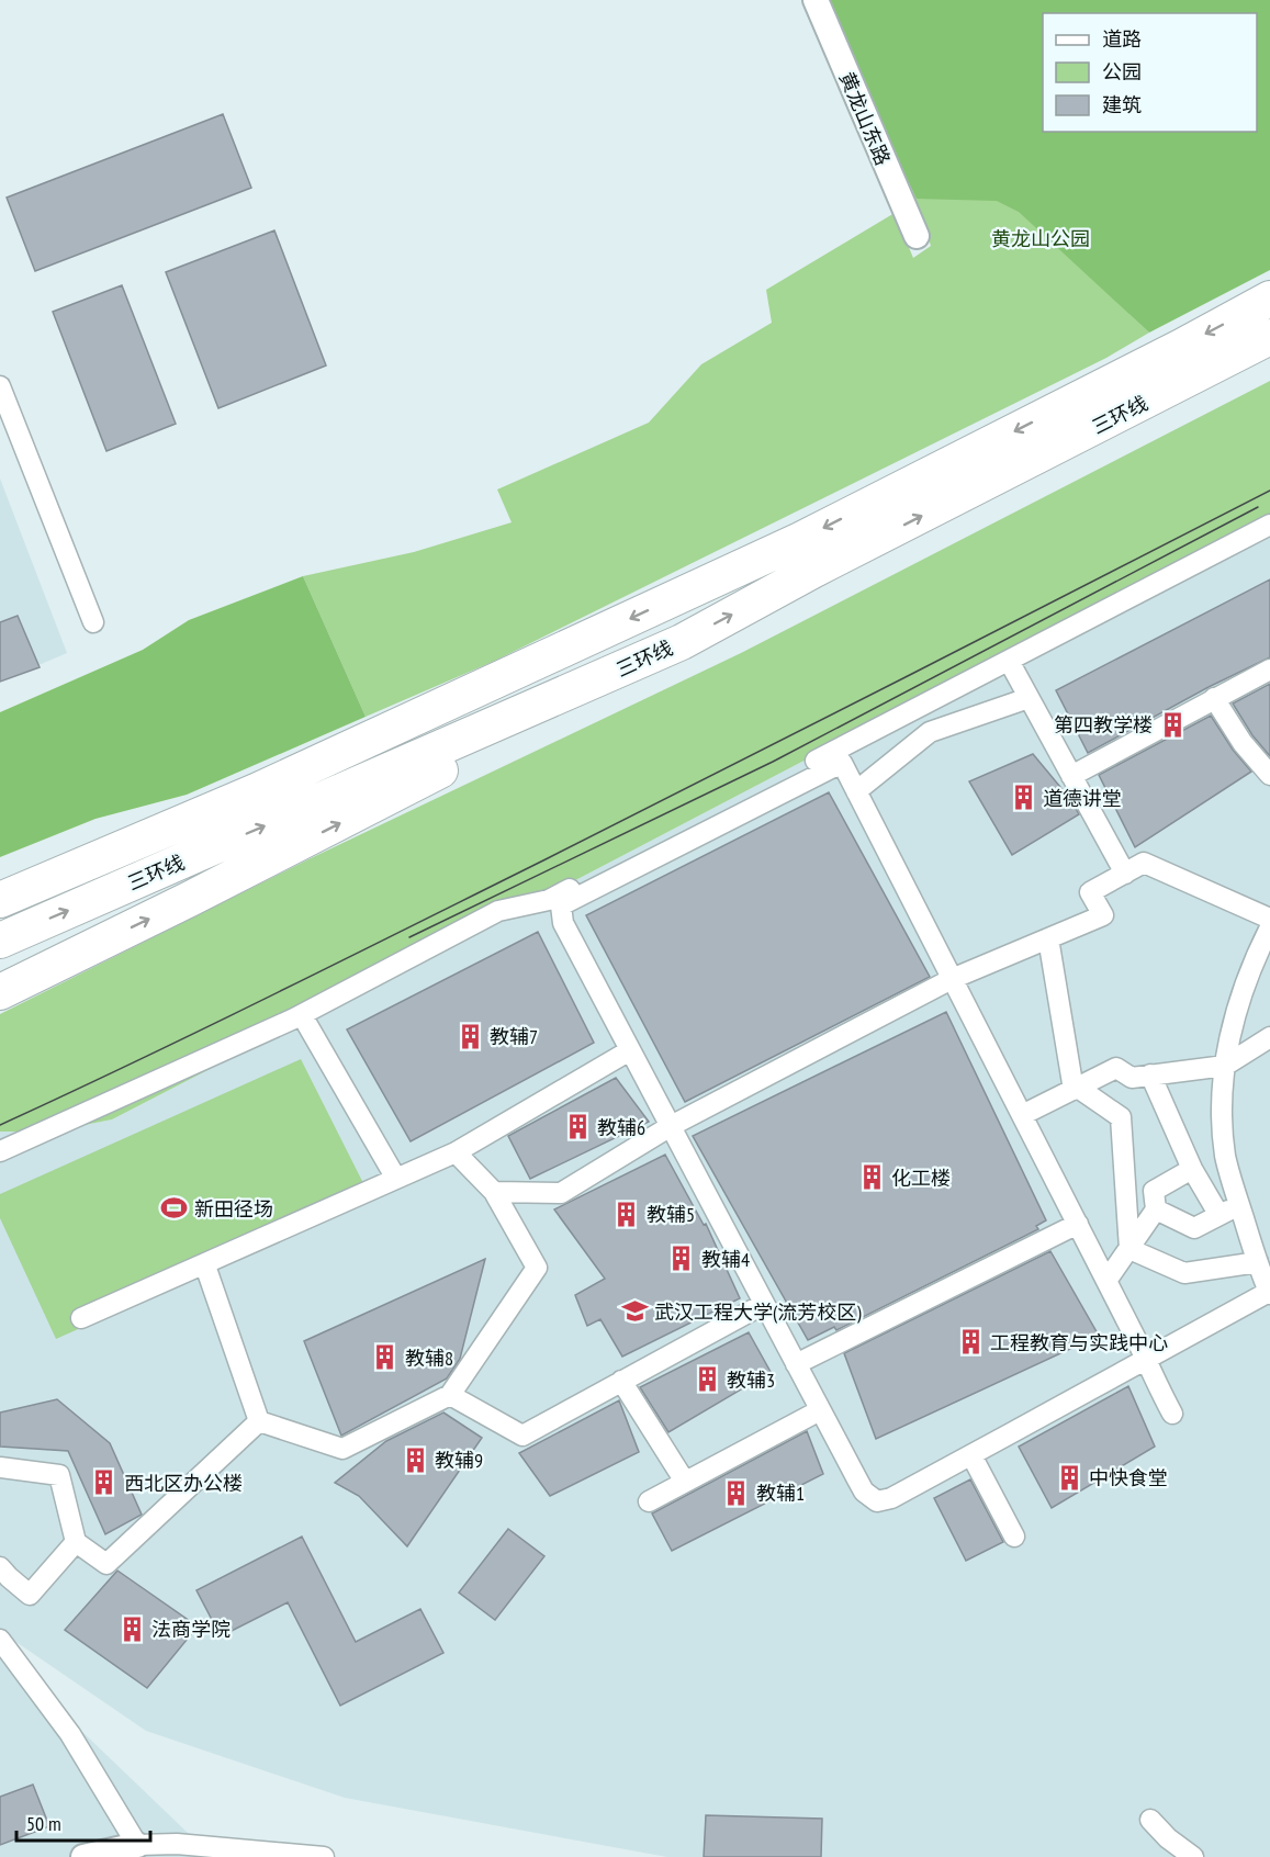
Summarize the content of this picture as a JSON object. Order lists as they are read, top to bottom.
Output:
{
  "streets": {
    "highway": ["三环线"],
    "street": ["黄龙山东路"]
  },
  "parks": ["黄龙山公园"],
  "places": {
    "building": [
      "第四教学楼",
      "道德讲堂",
      "教辅7",
      "教辅6",
      "化工楼",
      "教辅5",
      "教辅4",
      "工程教育与实践中心",
      "教辅8",
      "教辅3",
      "教辅9",
      "中快食堂",
      "西北区办公楼",
      "教辅1",
      "法商学院"
    ],
    "sports": ["新田径场"],
    "school or university": ["武汉工程大学(流芳校区)"]
  },
  "legend": ["道路", "公园", "建筑"],
  "scale_bar": "50 m"
}
